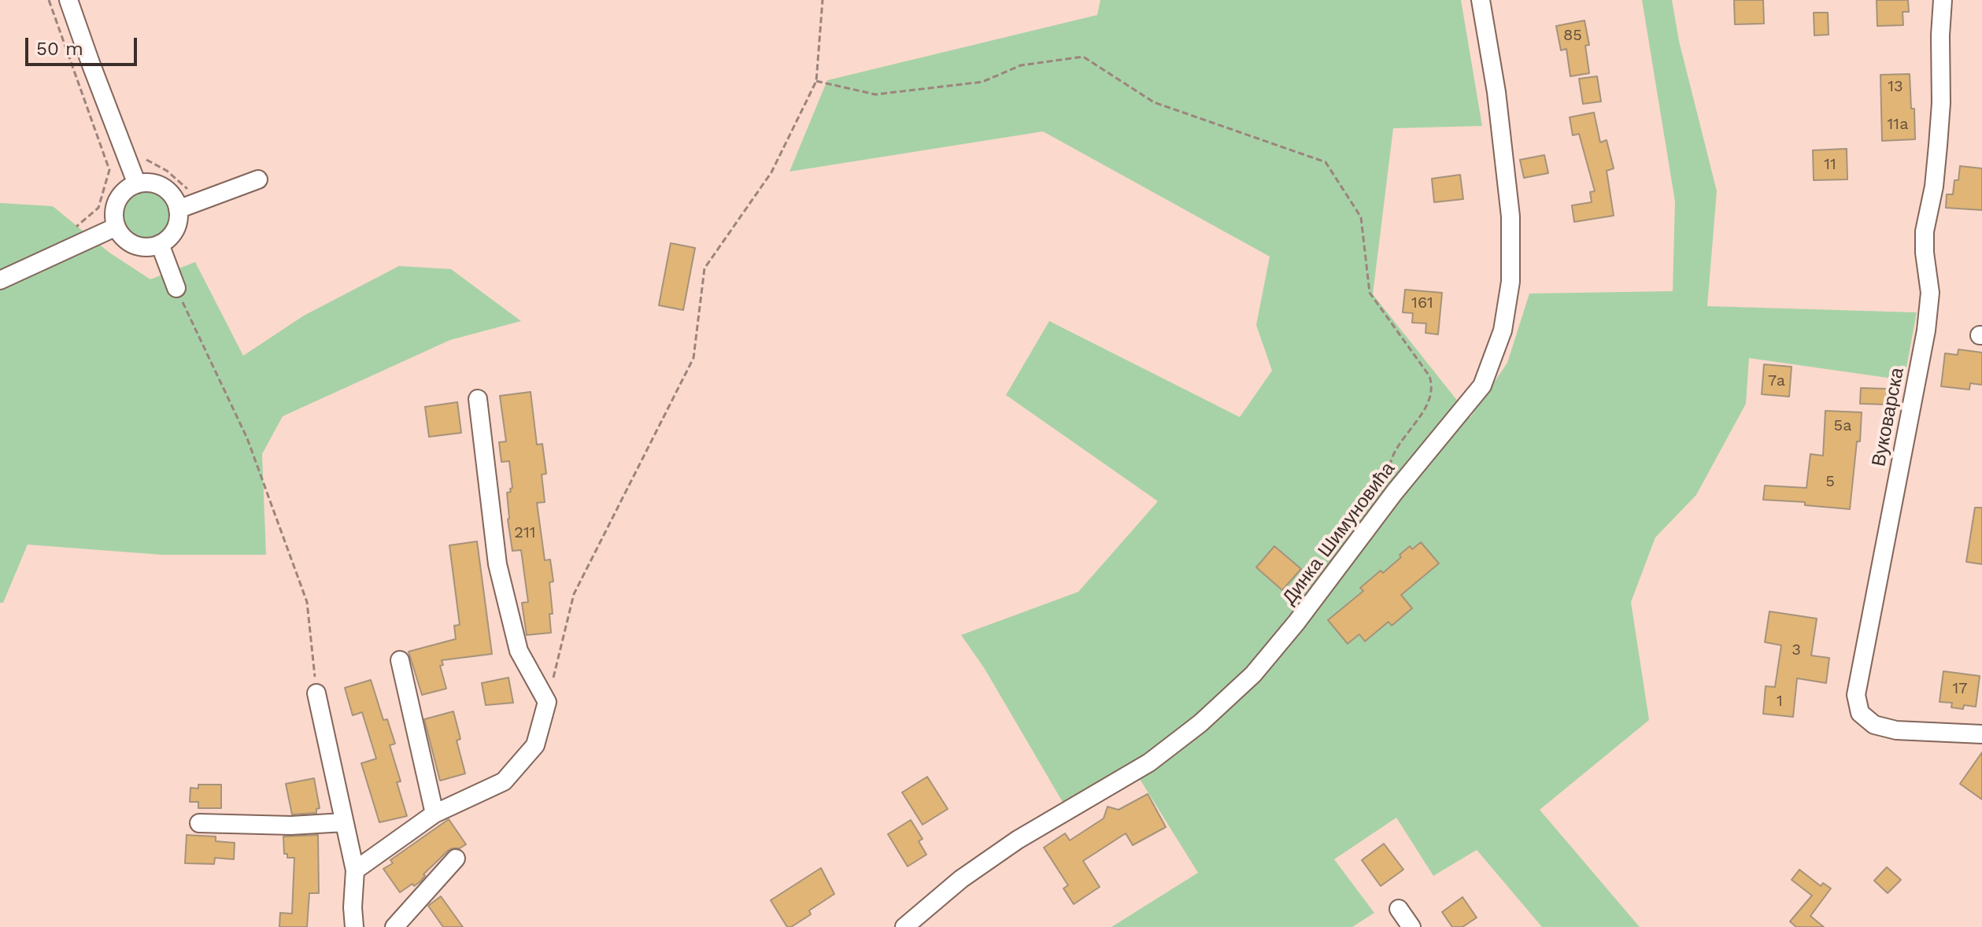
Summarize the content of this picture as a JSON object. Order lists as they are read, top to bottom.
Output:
{
  "streets": {
    "street": ["Вуковарска", "Динка Шимуновића"]
  },
  "house_numbers": [
    "85",
    "13",
    "11a",
    "11",
    "161",
    "7a",
    "5a",
    "5",
    "211",
    "3",
    "17",
    "1"
  ],
  "scale_bar": "50 m"
}
